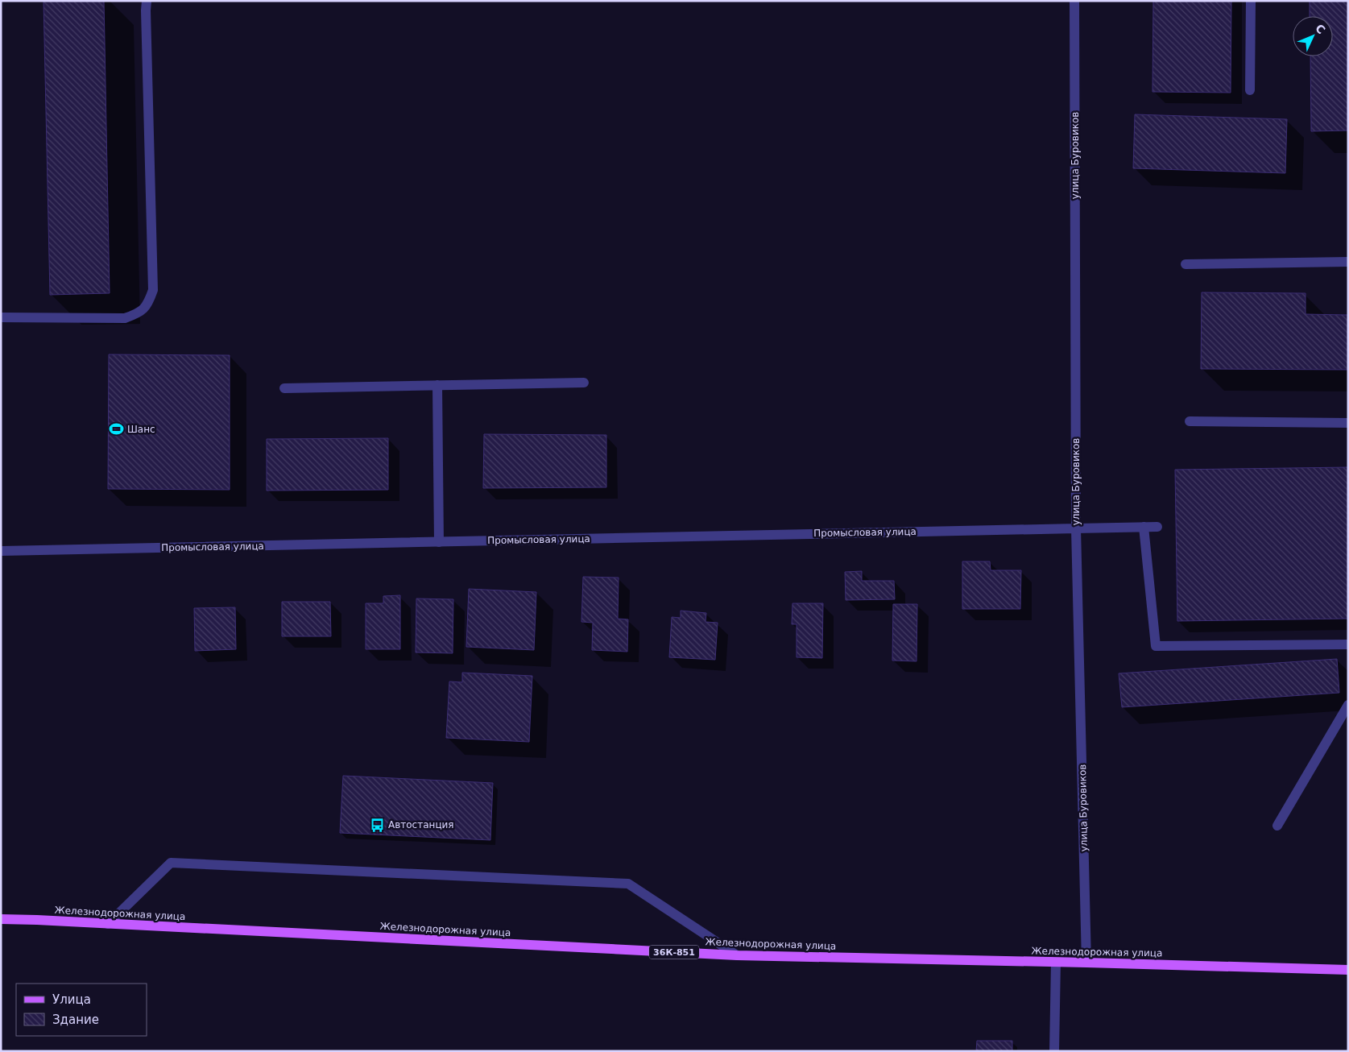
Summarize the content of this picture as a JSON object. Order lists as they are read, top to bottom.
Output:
{
  "streets": {
    "main road": ["Железнодорожная улица", "36К-851"],
    "street": ["улица Буровиков", "Промысловая улица"]
  },
  "crossings": [
    ["улица Буровиков", "Промысловая улица"],
    ["улица Буровиков", "Железнодорожная улица"]
  ],
  "places": {
    "sports": ["Шанс"],
    "bus stop": ["Автостанция"]
  },
  "legend": ["Улица", "Здание"],
  "north": "top right"
}
